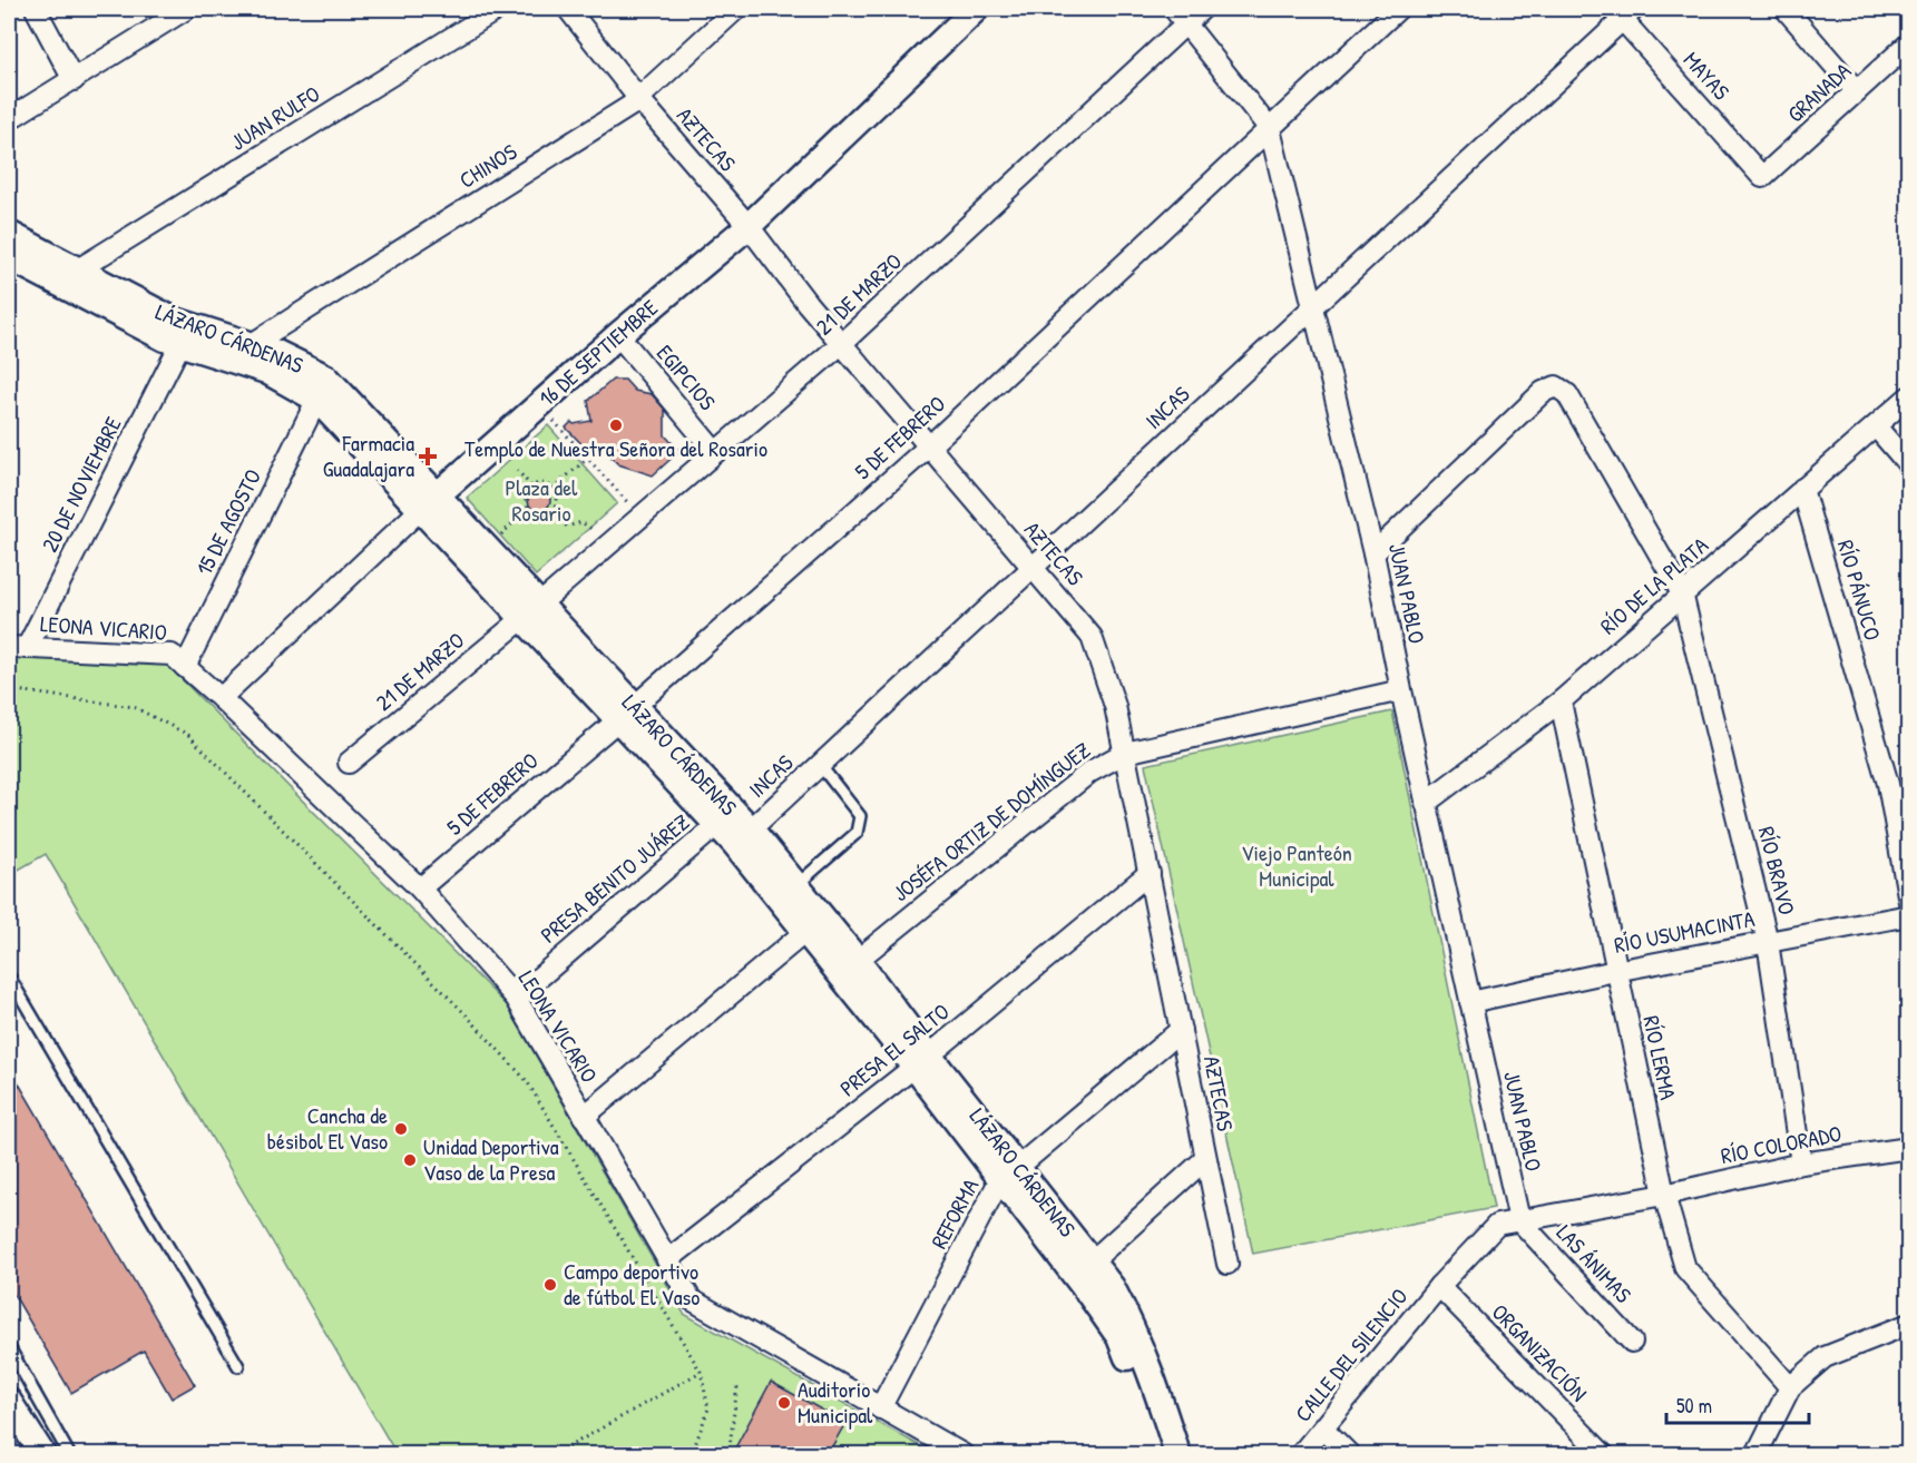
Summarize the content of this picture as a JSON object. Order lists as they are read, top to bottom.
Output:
{
  "streets": {
    "street": [
      "MAYAS",
      "GRANADA",
      "JUAN RULFO",
      "AZTECAS",
      "CHINOS",
      "21 DE MARZO",
      "LÁZARO CÁRDENAS",
      "16 DE SEPTIEMBRE",
      "EGIPCIOS",
      "INCAS",
      "5 DE FEBRERO",
      "20 DE NOVIEMBRE",
      "15 DE AGOSTO",
      "RÍO DE LA PLATA",
      "RÍO PÁNUCO",
      "JUAN PABLO",
      "LEONA VICARIO",
      "JOSÉFA ORTIZ DE DOMÍNGUEZ",
      "RÍO BRAVO",
      "PRESA BENITO JUÁREZ",
      "RÍO USUMACINTA",
      "PRESA EL SALTO",
      "RÍO LERMA",
      "RÍO COLORADO",
      "REFORMA",
      "LAS ÁNIMAS",
      "ORGANIZACIÓN",
      "CALLE DEL SILENCIO"
    ]
  },
  "crossings": [
    ["MAYAS", "GRANADA"],
    ["MAYAS", "INCAS"],
    ["JUAN RULFO", "LÁZARO CÁRDENAS"],
    ["AZTECAS", "CHINOS"],
    ["AZTECAS", "21 DE MARZO"],
    ["AZTECAS", "16 DE SEPTIEMBRE"],
    ["AZTECAS", "INCAS"],
    ["AZTECAS", "5 DE FEBRERO"],
    ["AZTECAS", "JOSÉFA ORTIZ DE DOMÍNGUEZ"],
    ["AZTECAS", "PRESA EL SALTO"],
    ["AZTECAS", "REFORMA"],
    ["CHINOS", "LÁZARO CÁRDENAS"],
    ["21 DE MARZO", "LÁZARO CÁRDENAS"],
    ["21 DE MARZO", "EGIPCIOS"],
    ["21 DE MARZO", "JUAN PABLO"],
    ["LÁZARO CÁRDENAS", "16 DE SEPTIEMBRE"],
    ["LÁZARO CÁRDENAS", "INCAS"],
    ["LÁZARO CÁRDENAS", "5 DE FEBRERO"],
    ["LÁZARO CÁRDENAS", "20 DE NOVIEMBRE"],
    ["LÁZARO CÁRDENAS", "15 DE AGOSTO"],
    ["LÁZARO CÁRDENAS", "JOSÉFA ORTIZ DE DOMÍNGUEZ"],
    ["LÁZARO CÁRDENAS", "PRESA BENITO JUÁREZ"],
    ["LÁZARO CÁRDENAS", "PRESA EL SALTO"],
    ["LÁZARO CÁRDENAS", "REFORMA"],
    ["16 DE SEPTIEMBRE", "EGIPCIOS"],
    ["16 DE SEPTIEMBRE", "LEONA VICARIO"],
    ["INCAS", "JUAN PABLO"],
    ["5 DE FEBRERO", "JUAN PABLO"],
    ["5 DE FEBRERO", "LEONA VICARIO"],
    ["20 DE NOVIEMBRE", "LEONA VICARIO"],
    ["15 DE AGOSTO", "LEONA VICARIO"],
    ["RÍO DE LA PLATA", "RÍO PÁNUCO"],
    ["RÍO DE LA PLATA", "JUAN PABLO"],
    ["RÍO DE LA PLATA", "RÍO BRAVO"],
    ["RÍO DE LA PLATA", "RÍO LERMA"],
    ["JUAN PABLO", "JOSÉFA ORTIZ DE DOMÍNGUEZ"],
    ["JUAN PABLO", "RÍO BRAVO"],
    ["JUAN PABLO", "RÍO USUMACINTA"],
    ["JUAN PABLO", "RÍO COLORADO"],
    ["JUAN PABLO", "LAS ÁNIMAS"],
    ["JUAN PABLO", "CALLE DEL SILENCIO"],
    ["LEONA VICARIO", "PRESA BENITO JUÁREZ"],
    ["LEONA VICARIO", "PRESA EL SALTO"],
    ["LEONA VICARIO", "REFORMA"],
    ["RÍO BRAVO", "RÍO USUMACINTA"],
    ["RÍO BRAVO", "RÍO COLORADO"],
    ["RÍO USUMACINTA", "RÍO LERMA"],
    ["RÍO LERMA", "RÍO COLORADO"],
    ["RÍO COLORADO", "LAS ÁNIMAS"],
    ["RÍO COLORADO", "CALLE DEL SILENCIO"],
    ["LAS ÁNIMAS", "CALLE DEL SILENCIO"],
    ["ORGANIZACIÓN", "CALLE DEL SILENCIO"]
  ],
  "parks": ["Plaza del Rosario", "Viejo Panteón Municipal"],
  "places": {
    "other": [
      "Templo de Nuestra Señora del Rosario",
      "Cancha de bésibol El Vaso",
      "Unidad Deportiva Vaso de la Presa",
      "Campo deportivo de fútbol El Vaso",
      "Auditorio Municipal"
    ],
    "health": ["Farmacia Guadalajara"]
  },
  "scale_bar": "50 m"
}
